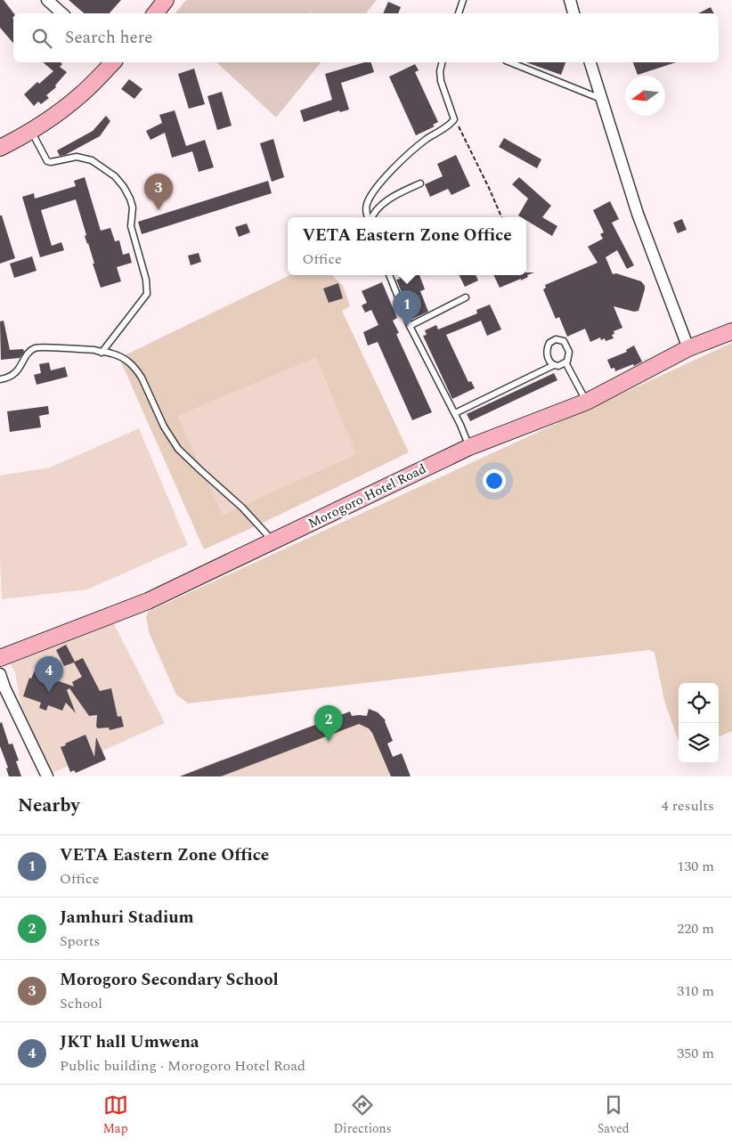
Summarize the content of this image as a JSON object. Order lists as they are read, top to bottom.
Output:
{
  "streets": {
    "street": ["Morogoro Hotel Road"]
  },
  "north": "left",
  "page": {
    "search": "Search here",
    "pins": [
      "3",
      "1",
      "4",
      "2"
    ],
    "popup": ["VETA Eastern Zone Office", "Office"],
    "heading": ["Nearby", "4 results"],
    "list": [
      {
        "mark": "1",
        "name": "VETA Eastern Zone Office",
        "note": "Office",
        "value": "130 m"
      },
      {
        "mark": "2",
        "name": "Jamhuri Stadium",
        "note": "Sports",
        "value": "220 m"
      },
      {
        "mark": "3",
        "name": "Morogoro Secondary School",
        "note": "School",
        "value": "310 m"
      },
      {
        "mark": "4",
        "name": "JKT hall Umwena",
        "note": "Public building · Morogoro Hotel Road",
        "value": "350 m"
      }
    ],
    "nav": ["Map", "Directions", "Saved"]
  }
}
